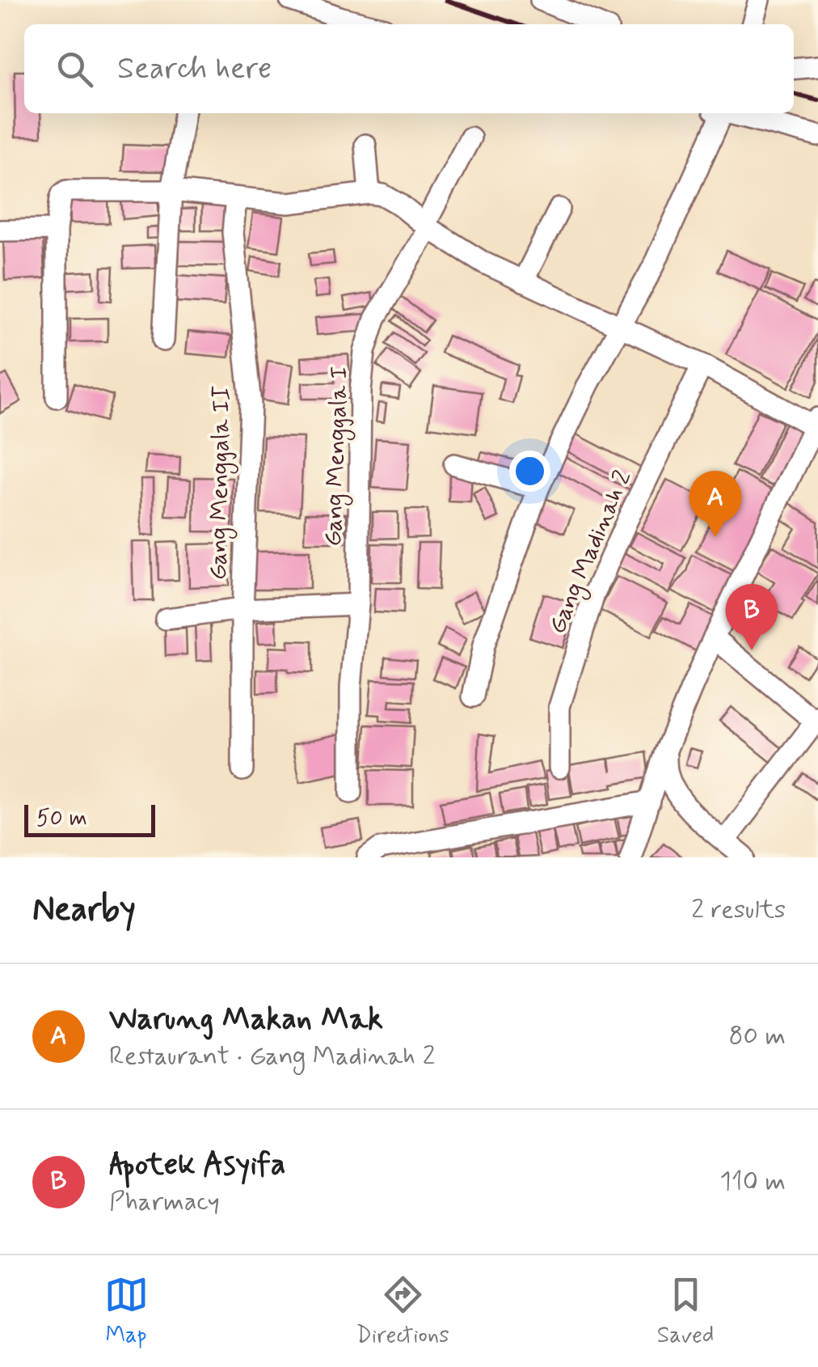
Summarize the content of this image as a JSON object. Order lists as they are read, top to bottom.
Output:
{
  "streets": {
    "street": ["Gang Menggala I", "Gang Menggala II", "Gang Madinah 2"]
  },
  "scale_bar": "50 m",
  "page": {
    "search": "Search here",
    "pins": ["A", "B"],
    "scale": "50 m",
    "heading": ["Nearby", "2 results"],
    "list": [
      {
        "mark": "A",
        "name": "Warung Makan Mak",
        "note": "Restaurant · Gang Madinah 2",
        "value": "80 m"
      },
      {
        "mark": "B",
        "name": "Apotek Asyifa",
        "note": "Pharmacy",
        "value": "110 m"
      }
    ],
    "nav": ["Map", "Directions", "Saved"]
  }
}
